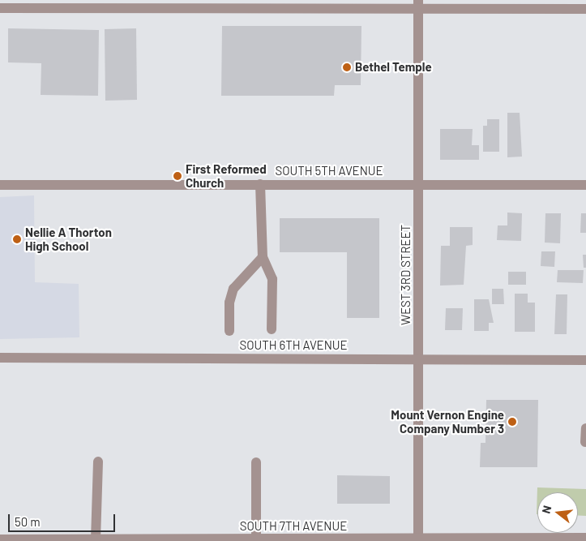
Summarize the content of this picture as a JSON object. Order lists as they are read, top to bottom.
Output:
{
  "streets": {
    "street": [
      "SOUTH 5TH AVENUE",
      "WEST 3RD STREET",
      "SOUTH 6TH AVENUE",
      "SOUTH 7TH AVENUE"
    ]
  },
  "crossings": [
    ["SOUTH 5TH AVENUE", "WEST 3RD STREET"],
    ["WEST 3RD STREET", "SOUTH 6TH AVENUE"],
    ["WEST 3RD STREET", "SOUTH 7TH AVENUE"]
  ],
  "places": [
    "Bethel Temple",
    "First Reformed Church",
    "Nellie A Thorton High School",
    "Mount Vernon Engine Company Number 3"
  ],
  "scale_bar": "50 m",
  "north": "left"
}
